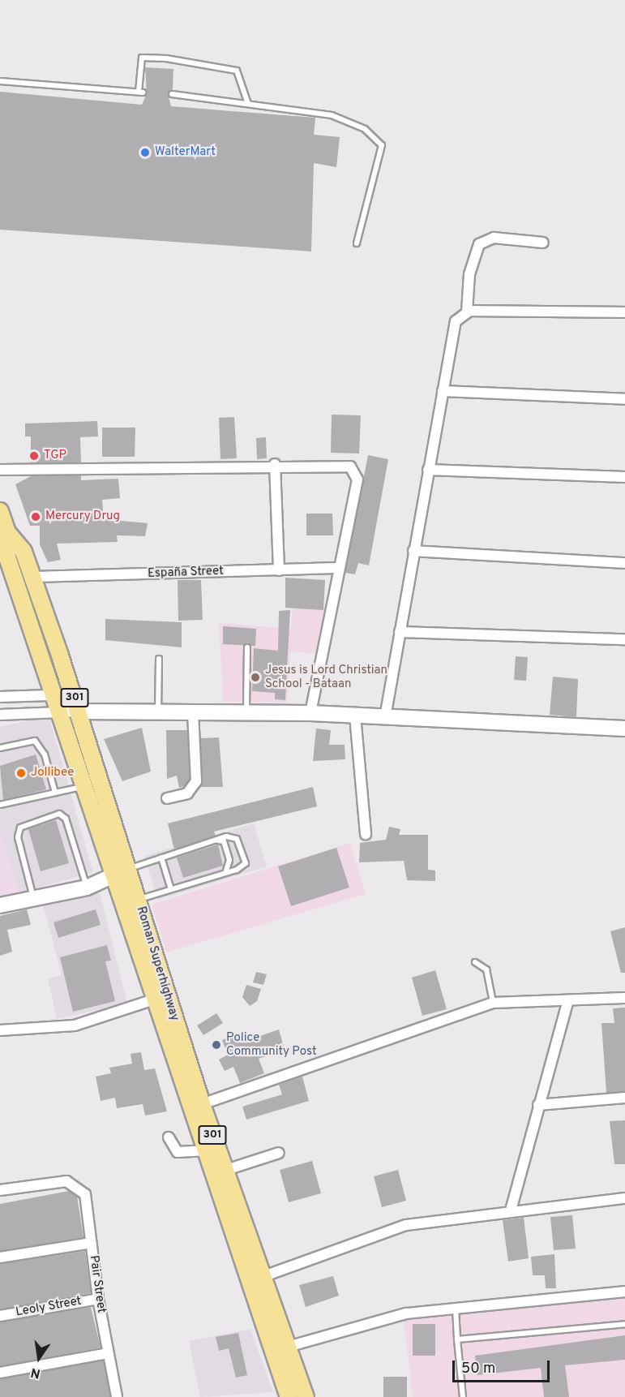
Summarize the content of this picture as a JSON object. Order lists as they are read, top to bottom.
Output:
{
  "streets": {
    "main road": ["301", "Roman Superhighway"],
    "street": ["España Street", "Pair Street", "Leoly Street"]
  },
  "crossings": [
    ["España Street", "Roman Superhighway"],
    ["Pair Street", "Leoly Street"]
  ],
  "places": [
    "WalterMart",
    "TGP",
    "Mercury Drug",
    "Jesus is Lord Christian School - Bataan",
    "Jollibee",
    "Police Community Post"
  ],
  "scale_bar": "50 m",
  "north": "bottom"
}
